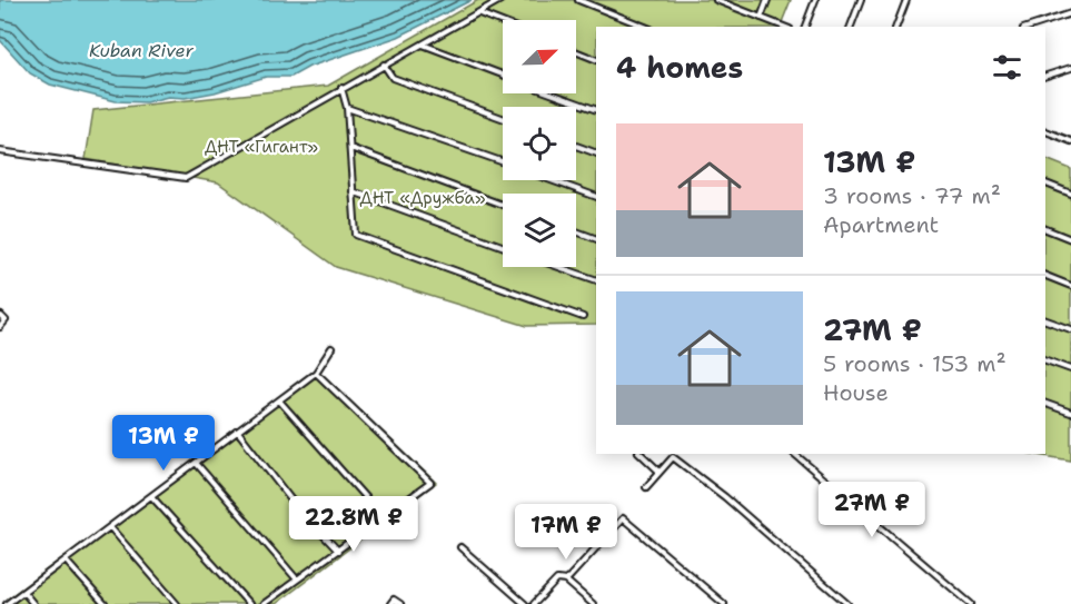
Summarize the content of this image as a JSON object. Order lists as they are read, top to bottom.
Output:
{
  "water": ["Kuban River"],
  "parks": ["ДНТ «Гигант»", "ДНТ «Дружба»"],
  "north": "top right",
  "page": {
    "heading": "4 homes",
    "list": [
      {
        "name": "13M ₽",
        "note": "3 rooms · 77 m² · Apartment"
      },
      {
        "name": "27M ₽",
        "note": "5 rooms · 153 m² · House"
      }
    ],
    "price": [
      "13M ₽",
      "27M ₽",
      "22.8M ₽",
      "17M ₽"
    ]
  }
}
